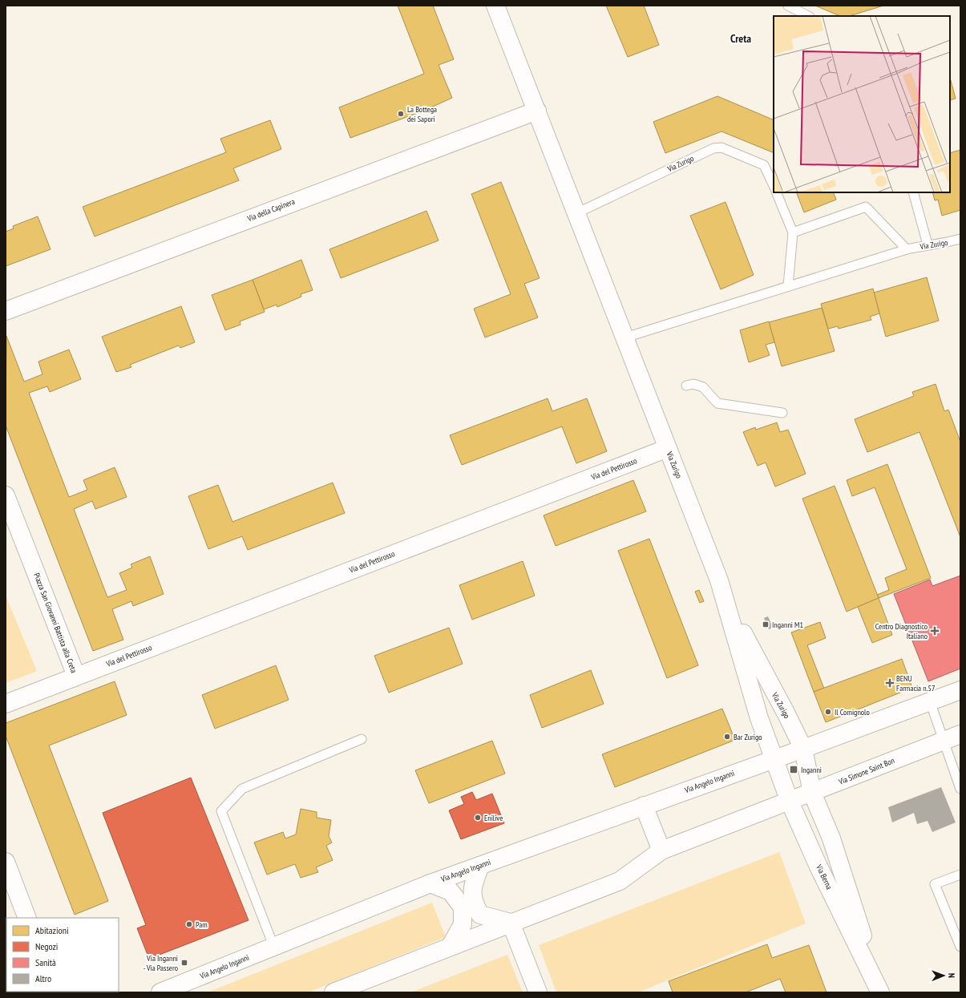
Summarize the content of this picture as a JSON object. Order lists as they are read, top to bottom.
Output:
{
  "streets": {
    "street": [
      "Via Zurigo",
      "Via della Capinera",
      "Via del Pettirosso",
      "Piazza San Giovanni Battista alla Creta",
      "Via Simone Saint Bon",
      "Via Angelo Inganni",
      "Via Berna"
    ]
  },
  "crossings": [
    ["Via Zurigo", "Via della Capinera"],
    ["Via Zurigo", "Via del Pettirosso"],
    ["Via Zurigo", "Via Angelo Inganni"],
    ["Via Zurigo", "Via Berna"],
    ["Via del Pettirosso", "Piazza San Giovanni Battista alla Creta"],
    ["Via Simone Saint Bon", "Via Berna"],
    ["Via Angelo Inganni", "Via Berna"]
  ],
  "districts": ["Creta"],
  "places": {
    "other": [
      "La Bottega dei Sapori",
      "Il Comignolo",
      "Bar Zurigo",
      "Enilive",
      "Pam"
    ],
    "transit": ["Inganni M1", "Inganni", "Via Inganni - Via Passero"],
    "health": ["Centro Diagnostico Italiano", "BENU Farmacia n.57"]
  },
  "legend": [
    "Abitazioni",
    "Negozi",
    "Sanità",
    "Altro"
  ],
  "north": "right"
}
